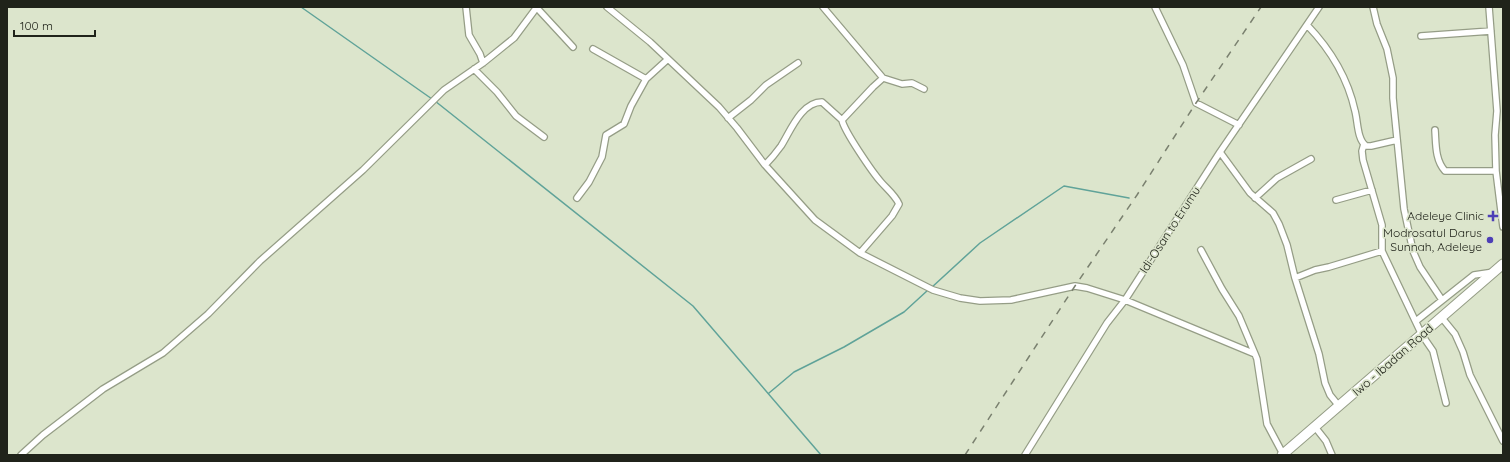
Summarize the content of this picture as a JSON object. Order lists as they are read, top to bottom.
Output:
{
  "streets": {
    "main road": ["Iwo - Ibadan Road"],
    "street": ["Idi-Osan to Erumu"]
  },
  "places": {
    "health": ["Adeleye Clinic"],
    "other": ["Modrosatul Darus Sunnah, Adeleye"]
  },
  "scale_bar": "100 m"
}
